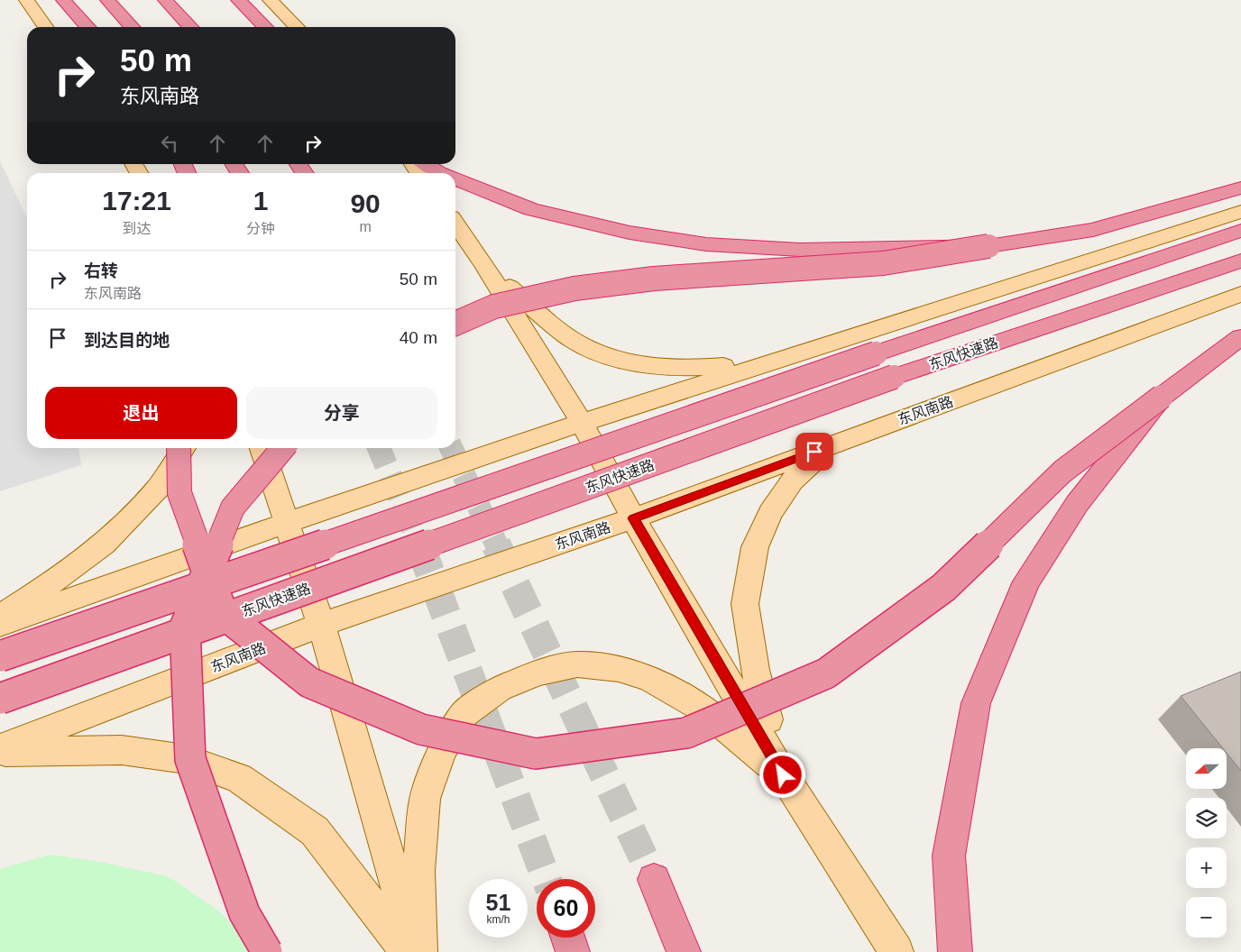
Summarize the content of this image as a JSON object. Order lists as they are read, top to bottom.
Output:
{
  "streets": {
    "highway": ["东风快速路"],
    "main road": ["东风南路"]
  },
  "north": "left",
  "page": {
    "turn": ["50 m", "东风南路"],
    "eta": [
      "17:21",
      "到达",
      "1",
      "分钟",
      "90",
      "m"
    ],
    "list": [
      {
        "name": "右转",
        "note": "东风南路",
        "value": "50 m"
      },
      {
        "name": "到达目的地",
        "value": "40 m"
      }
    ],
    "buttons": ["退出", "分享"],
    "map_buttons": ["+", "−"],
    "speed": "51 km/h",
    "limit": "60"
  }
}
